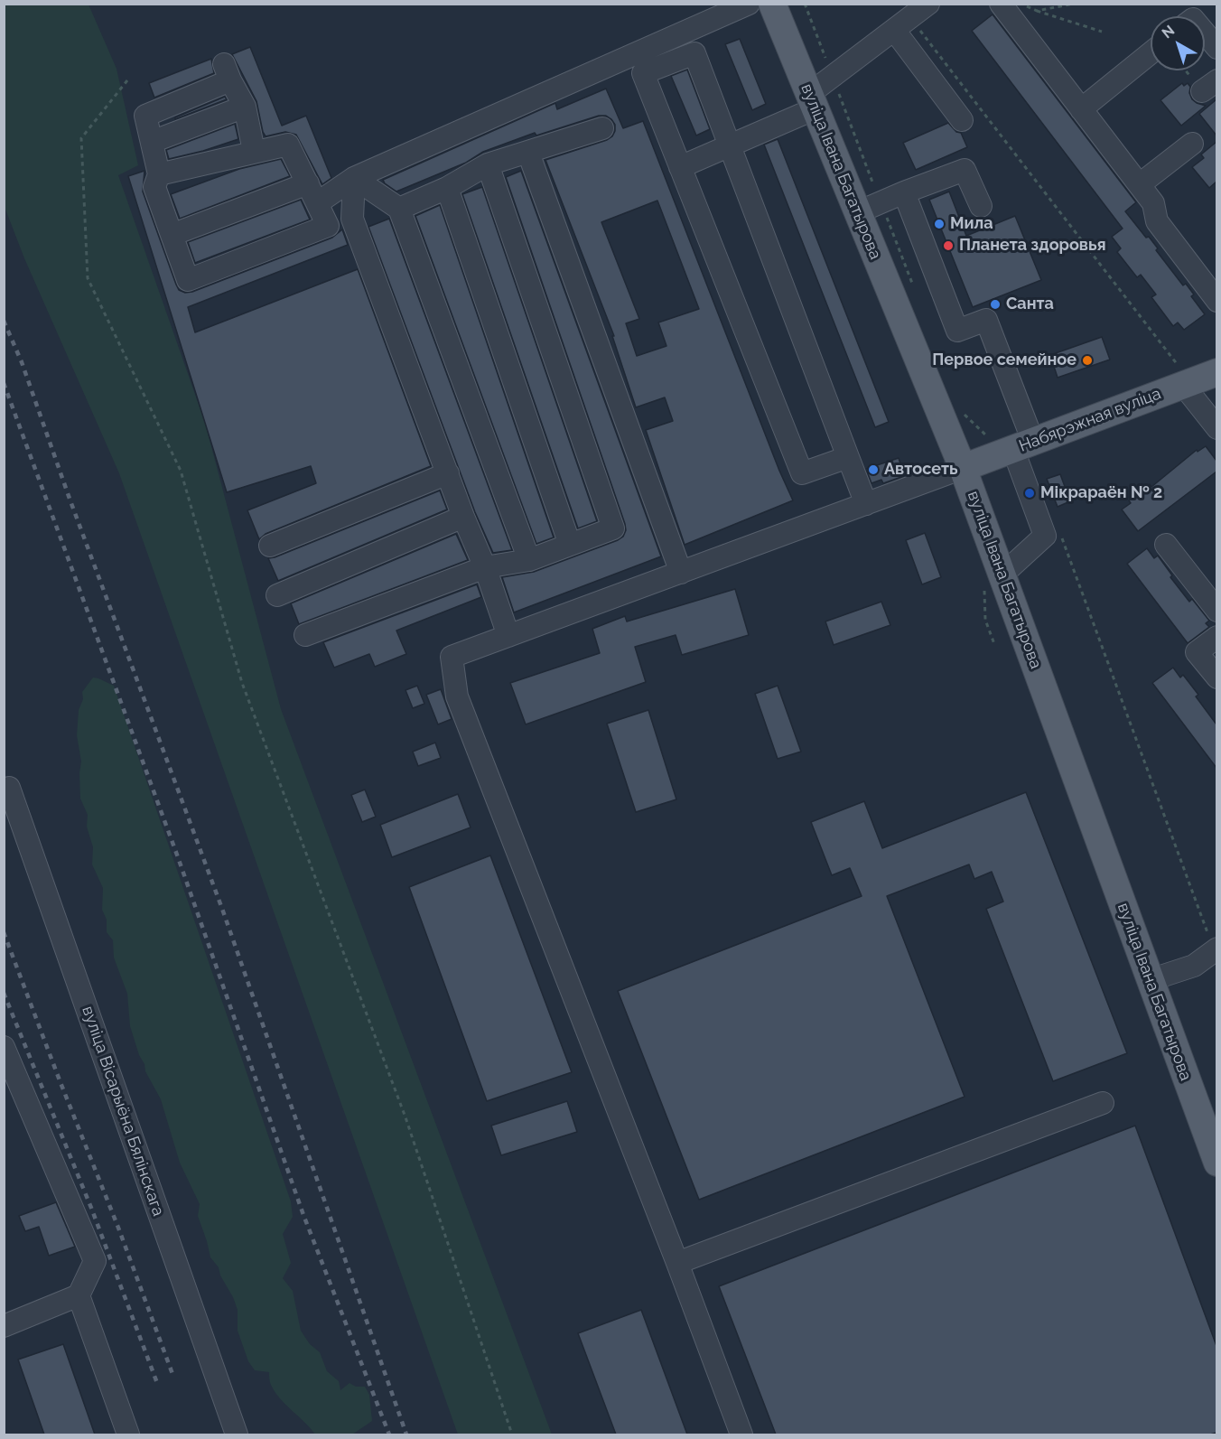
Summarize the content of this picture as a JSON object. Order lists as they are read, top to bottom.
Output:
{
  "streets": {
    "main road": ["вуліца Івана Багатырова", "Набярэжная вуліца"],
    "street": ["вуліца Вісарыёна Бялінскага"]
  },
  "crossings": [
    ["вуліца Івана Багатырова", "Набярэжная вуліца"]
  ],
  "places": [
    "Мила",
    "Планета здоровья",
    "Санта",
    "Первое семейное",
    "Автосеть",
    "Мікрараён № 2"
  ],
  "north": "top left"
}
